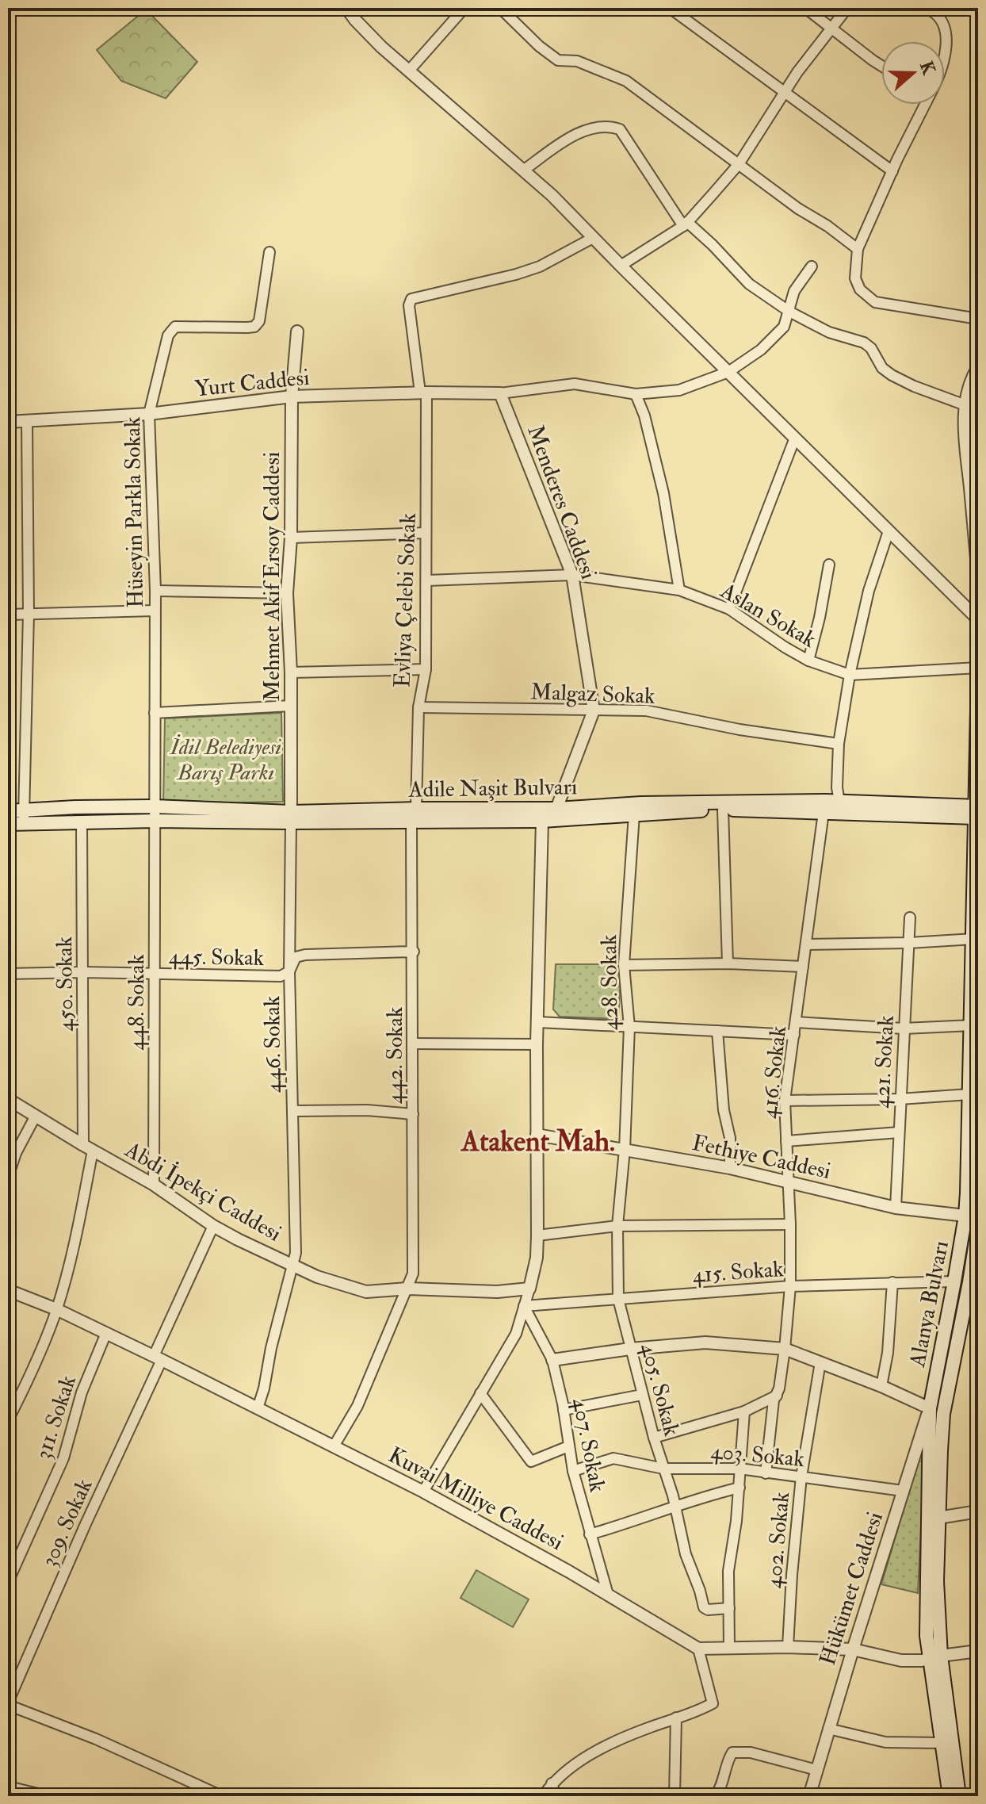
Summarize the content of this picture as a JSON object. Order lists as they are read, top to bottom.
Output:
{
  "streets": {
    "main road": ["Adile Naşit Bulvarı", "Alanya Bulvarı"],
    "street": [
      "Yurt Caddesi",
      "Menderes Caddesi",
      "Hüseyin Parkla Sokak",
      "Mehmet Akif Ersoy Caddesi",
      "Evliya Çelebi Sokak",
      "Aslan Sokak",
      "Malgaz Sokak",
      "445. Sokak",
      "428. Sokak",
      "450. Sokak",
      "448. Sokak",
      "446. Sokak",
      "442. Sokak",
      "421. Sokak",
      "416. Sokak",
      "Fethiye Caddesi",
      "Abdi İpekçi Caddesi",
      "415. Sokak",
      "405. Sokak",
      "311. Sokak",
      "407. Sokak",
      "403. Sokak",
      "Kuvai Milliye Caddesi",
      "309. Sokak",
      "402. Sokak",
      "Hükümet Caddesi"
    ]
  },
  "crossings": [
    ["Yurt Caddesi", "Menderes Caddesi"],
    ["Yurt Caddesi", "Hüseyin Parkla Sokak"],
    ["Yurt Caddesi", "Mehmet Akif Ersoy Caddesi"],
    ["Yurt Caddesi", "Evliya Çelebi Sokak"],
    ["Menderes Caddesi", "Aslan Sokak"],
    ["Menderes Caddesi", "Malgaz Sokak"],
    ["Menderes Caddesi", "Adile Naşit Bulvarı"],
    ["Hüseyin Parkla Sokak", "Adile Naşit Bulvarı"],
    ["Hüseyin Parkla Sokak", "448. Sokak"],
    ["Mehmet Akif Ersoy Caddesi", "Adile Naşit Bulvarı"],
    ["Mehmet Akif Ersoy Caddesi", "446. Sokak"],
    ["Evliya Çelebi Sokak", "Aslan Sokak"],
    ["Evliya Çelebi Sokak", "Malgaz Sokak"],
    ["Evliya Çelebi Sokak", "Adile Naşit Bulvarı"],
    ["Evliya Çelebi Sokak", "442. Sokak"],
    ["Aslan Sokak", "416. Sokak"],
    ["Aslan Sokak", "Alanya Bulvarı"],
    ["Malgaz Sokak", "416. Sokak"],
    ["Adile Naşit Bulvarı", "428. Sokak"],
    ["Adile Naşit Bulvarı", "450. Sokak"],
    ["Adile Naşit Bulvarı", "448. Sokak"],
    ["Adile Naşit Bulvarı", "446. Sokak"],
    ["Adile Naşit Bulvarı", "442. Sokak"],
    ["Adile Naşit Bulvarı", "416. Sokak"],
    ["Adile Naşit Bulvarı", "Alanya Bulvarı"],
    ["445. Sokak", "450. Sokak"],
    ["445. Sokak", "448. Sokak"],
    ["445. Sokak", "446. Sokak"],
    ["445. Sokak", "442. Sokak"],
    ["428. Sokak", "Fethiye Caddesi"],
    ["428. Sokak", "405. Sokak"],
    ["450. Sokak", "Abdi İpekçi Caddesi"],
    ["450. Sokak", "Kuvai Milliye Caddesi"],
    ["448. Sokak", "Abdi İpekçi Caddesi"],
    ["446. Sokak", "Abdi İpekçi Caddesi"],
    ["446. Sokak", "Kuvai Milliye Caddesi"],
    ["442. Sokak", "Abdi İpekçi Caddesi"],
    ["442. Sokak", "Kuvai Milliye Caddesi"],
    ["421. Sokak", "Fethiye Caddesi"],
    ["416. Sokak", "Fethiye Caddesi"],
    ["416. Sokak", "415. Sokak"],
    ["416. Sokak", "403. Sokak"],
    ["Fethiye Caddesi", "Alanya Bulvarı"],
    ["Fethiye Caddesi", "405. Sokak"],
    ["Abdi İpekçi Caddesi", "309. Sokak"],
    ["415. Sokak", "Alanya Bulvarı"],
    ["415. Sokak", "405. Sokak"],
    ["415. Sokak", "407. Sokak"],
    ["Alanya Bulvarı", "Hükümet Caddesi"],
    ["405. Sokak", "403. Sokak"],
    ["311. Sokak", "Kuvai Milliye Caddesi"],
    ["407. Sokak", "403. Sokak"],
    ["407. Sokak", "Kuvai Milliye Caddesi"],
    ["403. Sokak", "402. Sokak"],
    ["403. Sokak", "Hükümet Caddesi"],
    ["Kuvai Milliye Caddesi", "309. Sokak"]
  ],
  "districts": ["Atakent Mah."],
  "parks": ["İdil Belediyesi Barış Parkı"],
  "north": "right"
}
